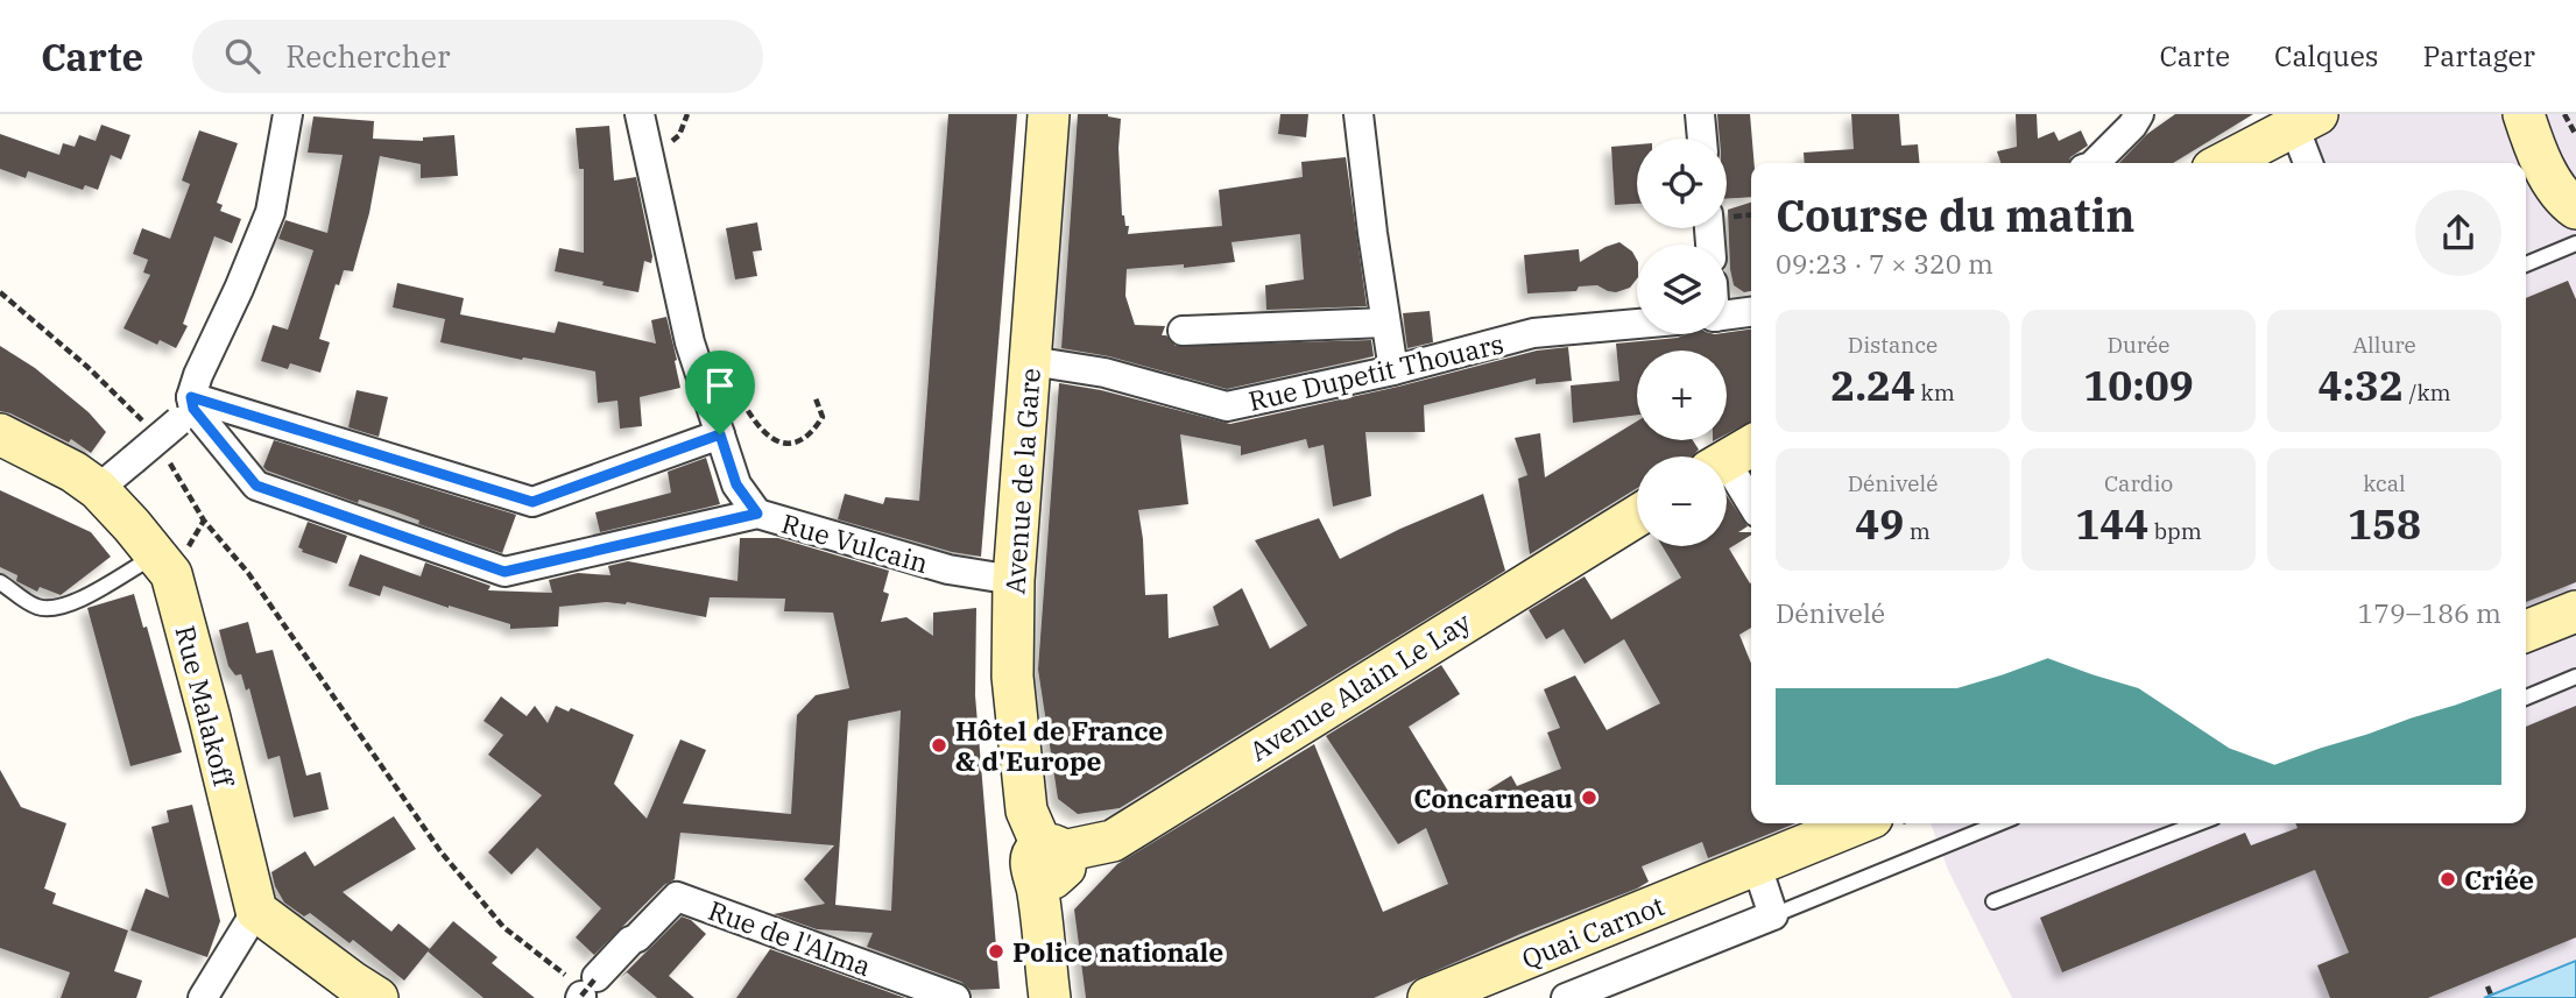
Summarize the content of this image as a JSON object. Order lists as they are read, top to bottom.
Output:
{
  "streets": {
    "main road": [
      "Avenue de la Gare",
      "Avenue Alain Le Lay",
      "Rue Malakoff",
      "Quai Carnot"
    ],
    "street": ["Rue Dupetit Thouars", "Rue Vulcain", "Rue de l'Alma"]
  },
  "crossings": [
    ["Rue Dupetit Thouars", "Avenue de la Gare"],
    ["Avenue de la Gare", "Rue Vulcain"],
    ["Avenue de la Gare", "Avenue Alain Le Lay"]
  ],
  "places": [
    "Hôtel de France & d'Europe",
    "Concarneau",
    "Criée",
    "Police nationale"
  ],
  "page": {
    "header": "Carte",
    "search": "Rechercher",
    "nav": ["Carte", "Calques", "Partager"],
    "map_buttons": ["+", "−"],
    "heading": ["Course du matin", "09:23 · 7 × 320 m"],
    "stats": [
      ["Distance", "2.24 km"],
      ["Durée", "10:09"],
      ["Allure", "4:32 /km"],
      ["Dénivelé", "49 m"],
      ["Cardio", "144 bpm"],
      ["kcal", "158"]
    ],
    "chart": ["Dénivelé", "179–186 m"]
  }
}
